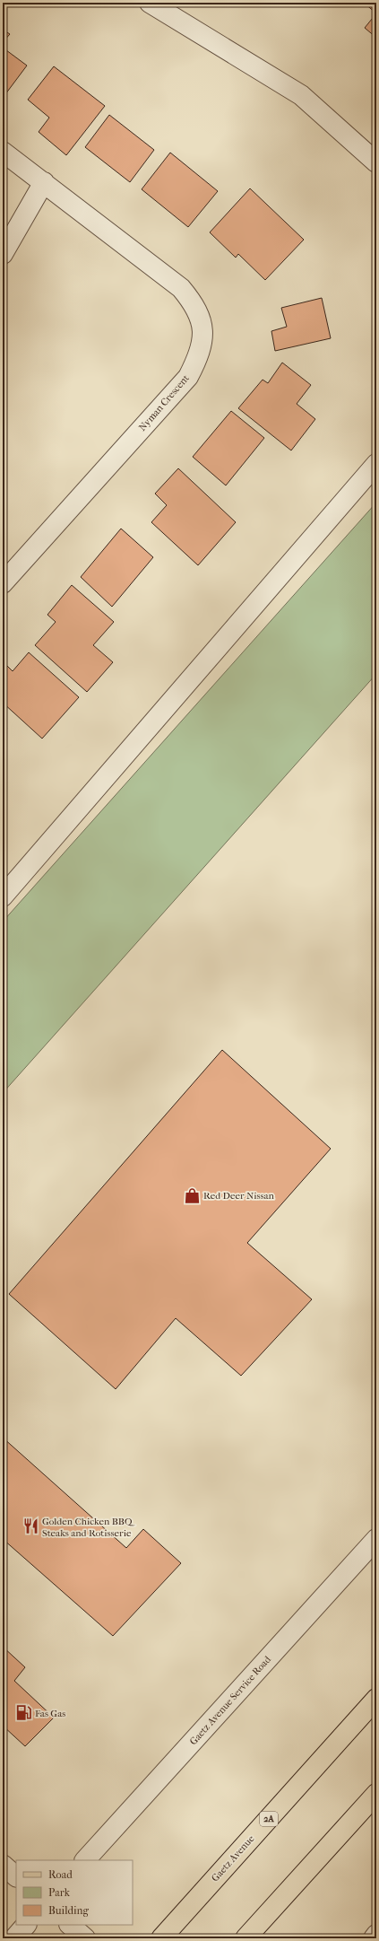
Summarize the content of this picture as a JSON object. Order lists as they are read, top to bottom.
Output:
{
  "streets": {
    "main road": ["2A", "Gaetz Avenue"],
    "street": ["Nyman Crescent", "Gaetz Avenue Service Road"]
  },
  "places": {
    "shop": ["Red Deer Nissan"],
    "restaurant": ["Golden Chicken BBQ Steaks and Rotisserie"],
    "fuel station": ["Fas Gas"]
  },
  "legend": ["Road", "Park", "Building"]
}
